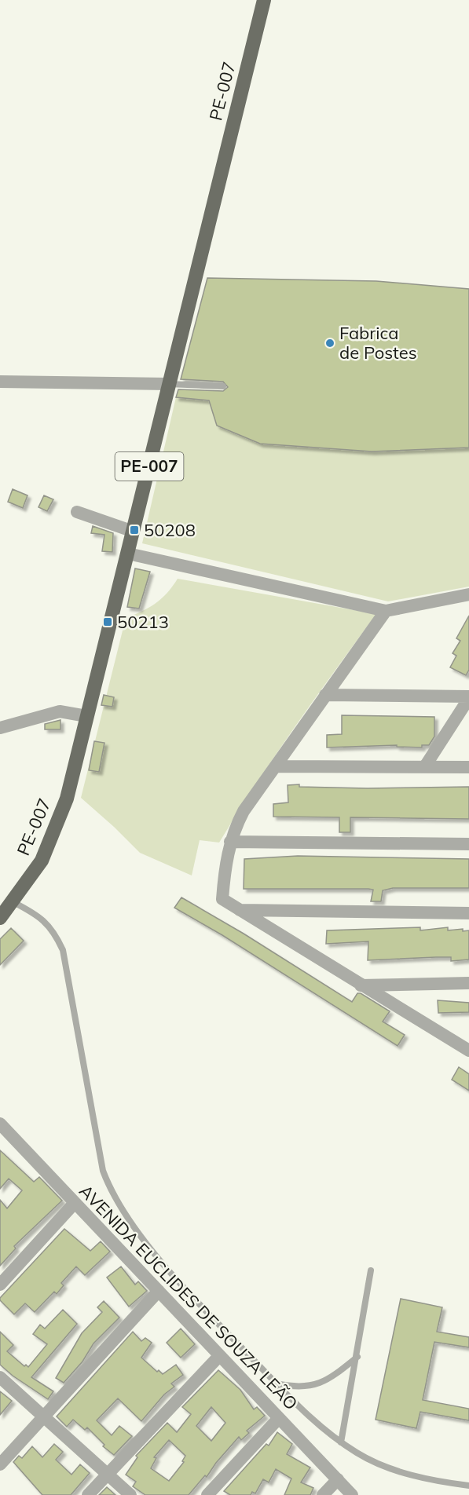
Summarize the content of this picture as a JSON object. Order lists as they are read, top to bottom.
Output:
{
  "streets": {
    "main road": ["PE-007"],
    "street": ["AVENIDA EUCLIDES DE SOUZA LEÃO"]
  },
  "places": {
    "other": ["Fabrica de Postes"],
    "transit": ["50208", "50213"]
  }
}
